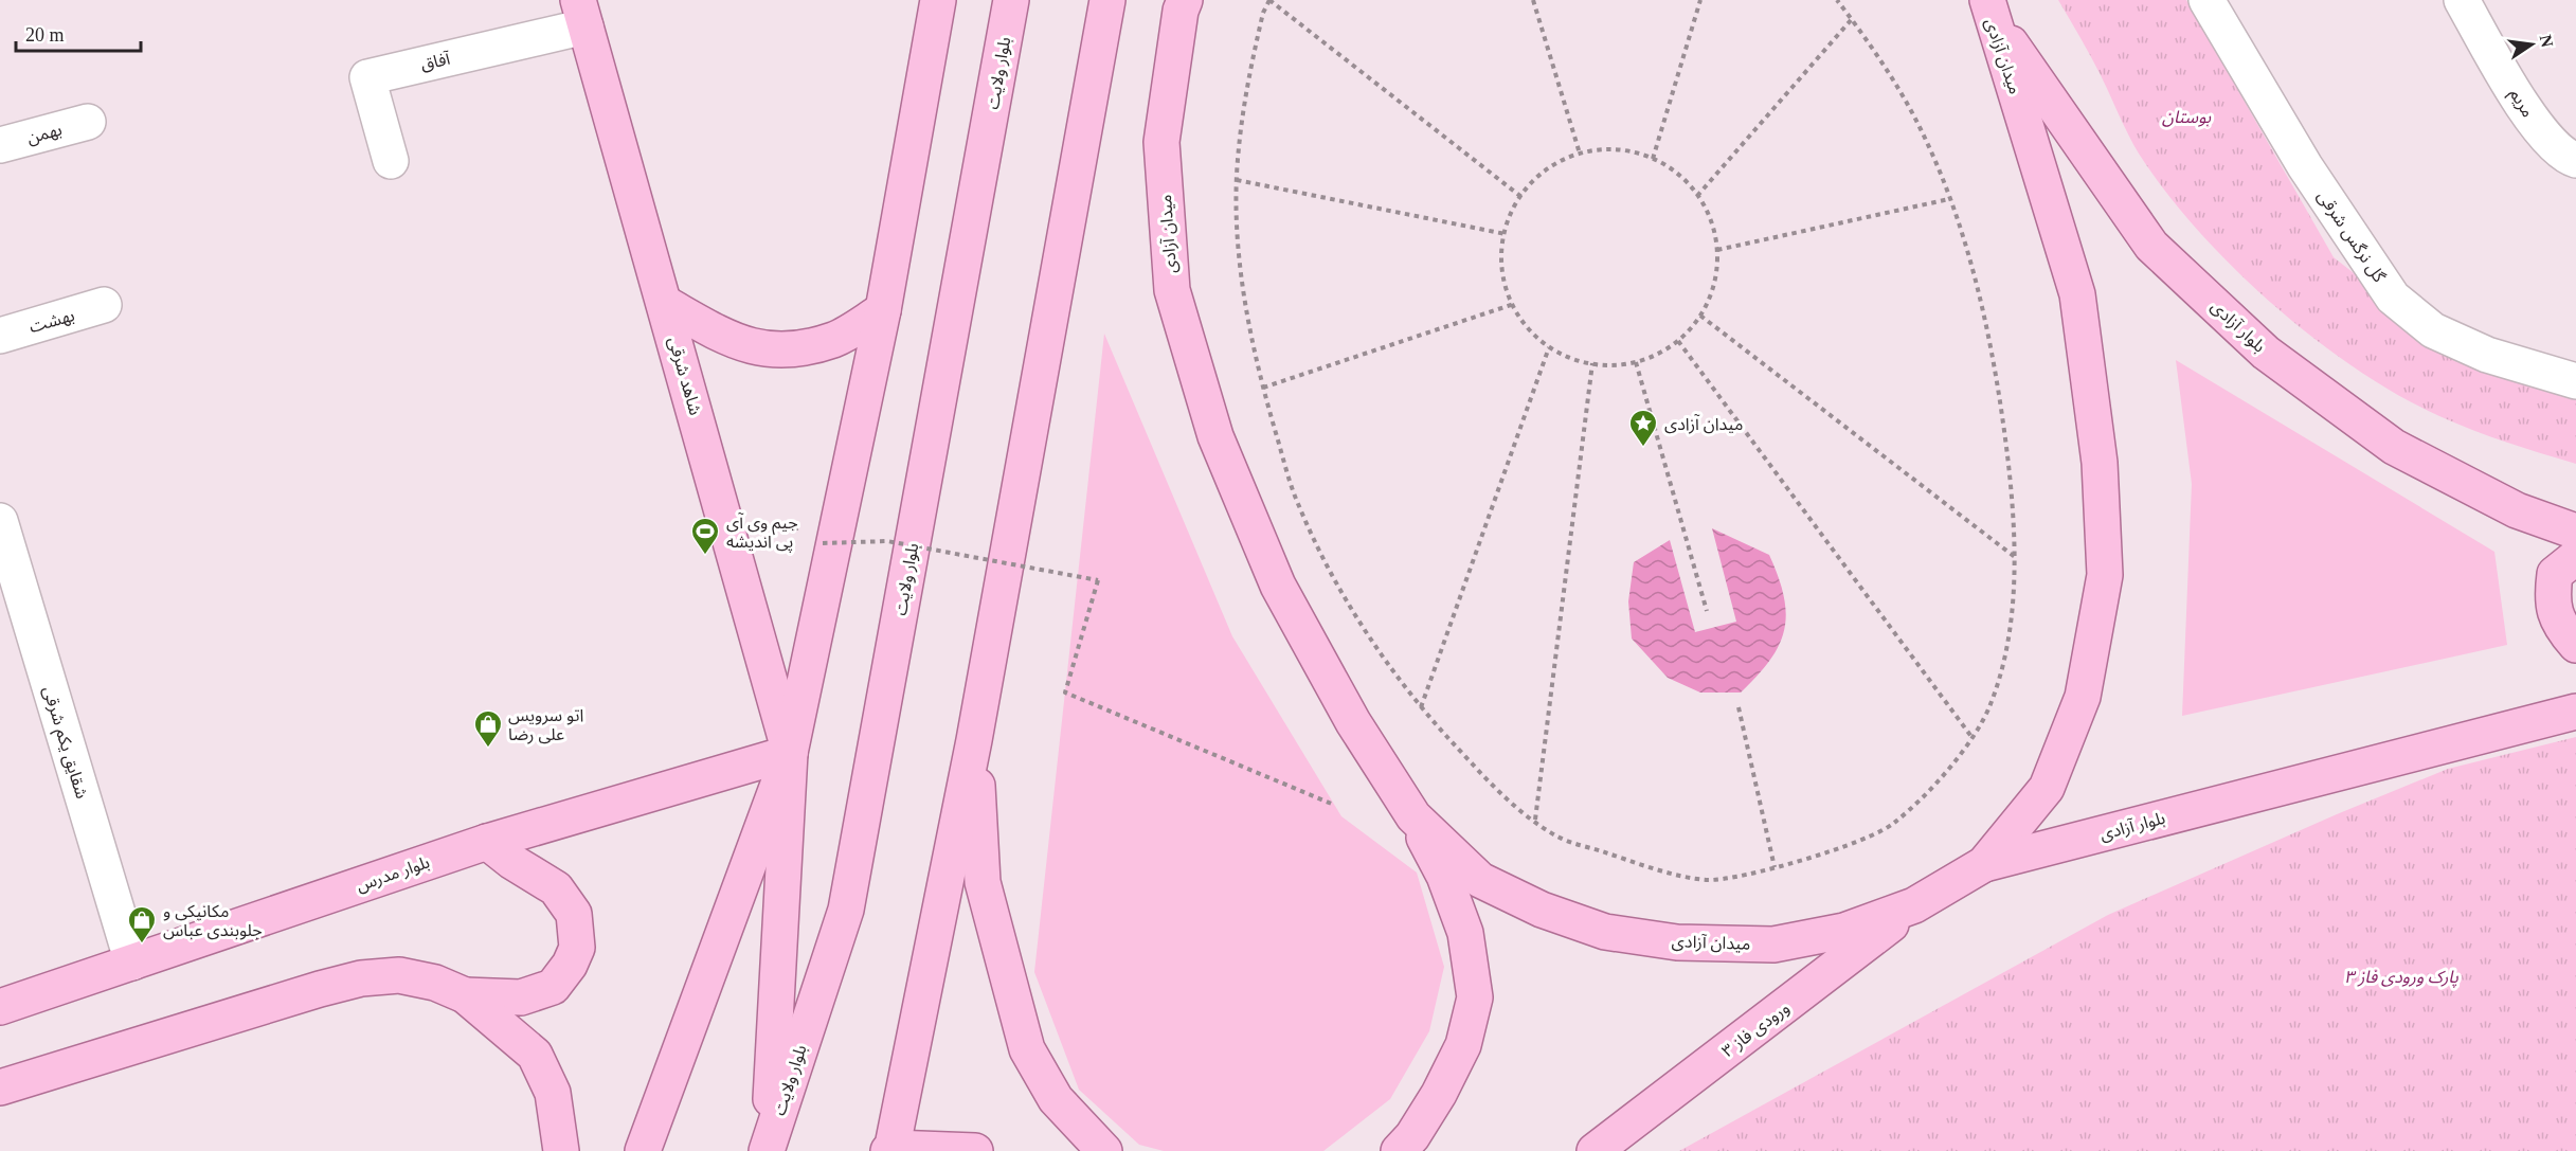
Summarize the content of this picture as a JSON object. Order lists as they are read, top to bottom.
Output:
{
  "streets": {
    "main road": [
      "میدان آزادی",
      "بلوار ولایت",
      "بلوار آزادی",
      "شاهد شرقی",
      "بلوار مدرس",
      "ورودی فاز ۳"
    ],
    "street": [
      "آفاق",
      "مریم",
      "بهمن",
      "گل نرگس شرقی",
      "بهشت",
      "شقایق یکم شرقی"
    ]
  },
  "crossings": [
    ["میدان آزادی", "بلوار آزادی"],
    ["میدان آزادی", "ورودی فاز ۳"],
    ["آفاق", "شاهد شرقی"],
    ["شاهد شرقی", "بلوار مدرس"],
    ["شقایق یکم شرقی", "بلوار مدرس"]
  ],
  "parks": ["بوستان", "پارک ورودی فاز ۳"],
  "places": {
    "place": ["میدان آزادی"],
    "sports": ["جیم وی آی پی اندیشه"],
    "shop": ["اتو سرویس علی رضا", "مکانیکی و جلوبندی عباس"]
  },
  "scale_bar": "20 m",
  "north": "right"
}
